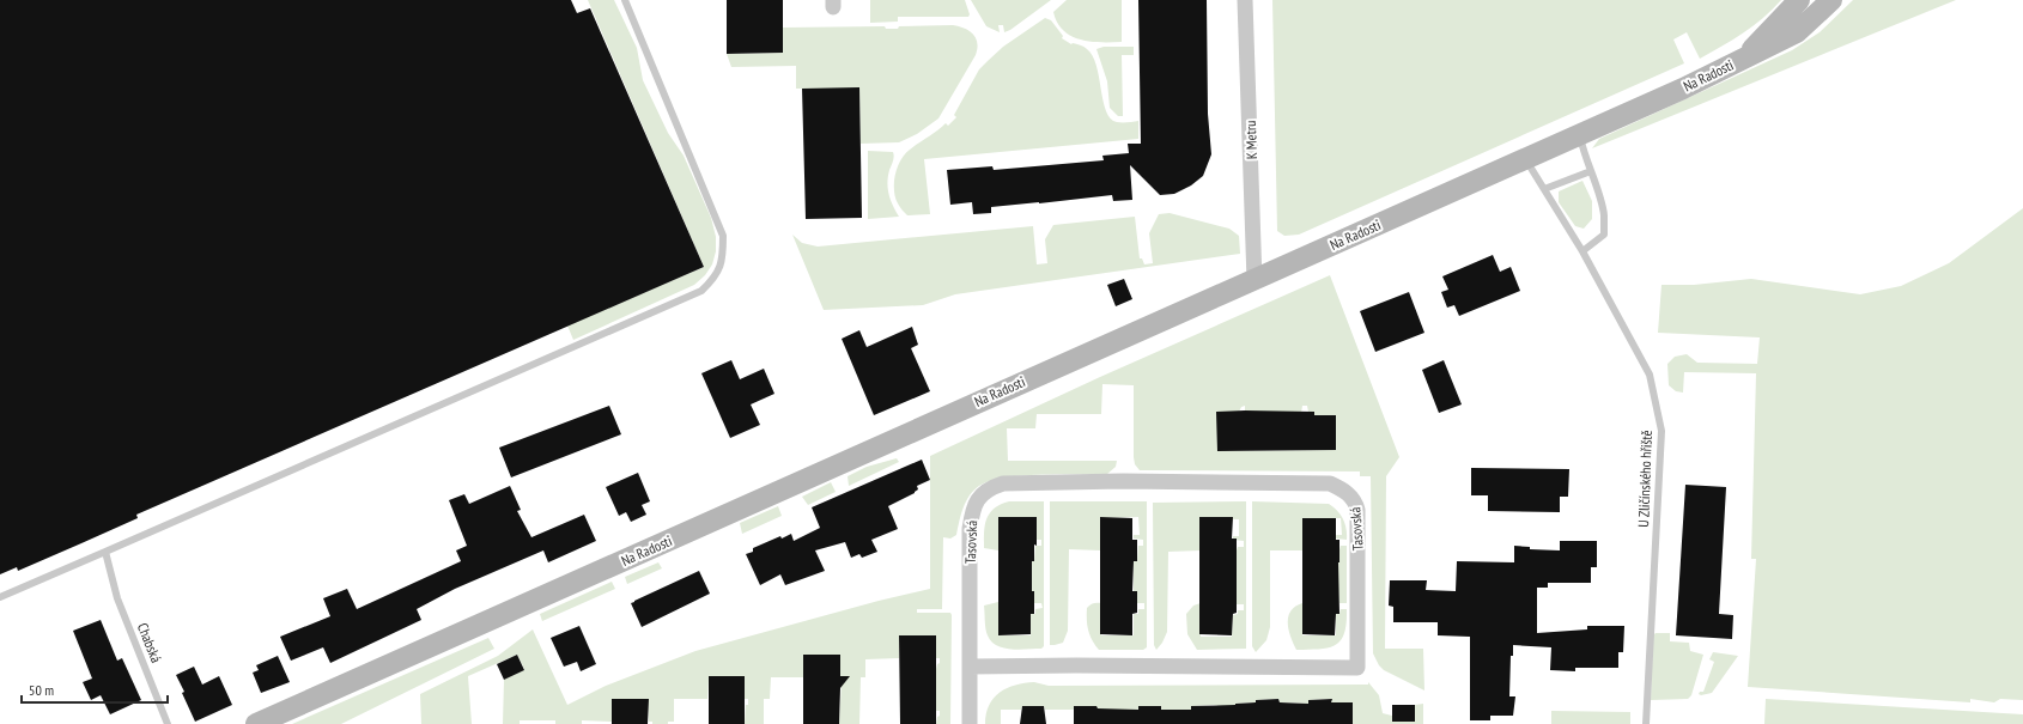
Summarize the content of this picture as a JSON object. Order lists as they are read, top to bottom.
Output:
{
  "streets": {
    "main road": ["Na Radosti"],
    "street": ["K Metru", "Tasovská"],
    "lane": ["U Zličínského hřiště", "Chabská"]
  },
  "crossings": [
    ["Na Radosti", "K Metru"],
    ["Na Radosti", "U Zličínského hřiště"]
  ],
  "scale_bar": "50 m"
}
